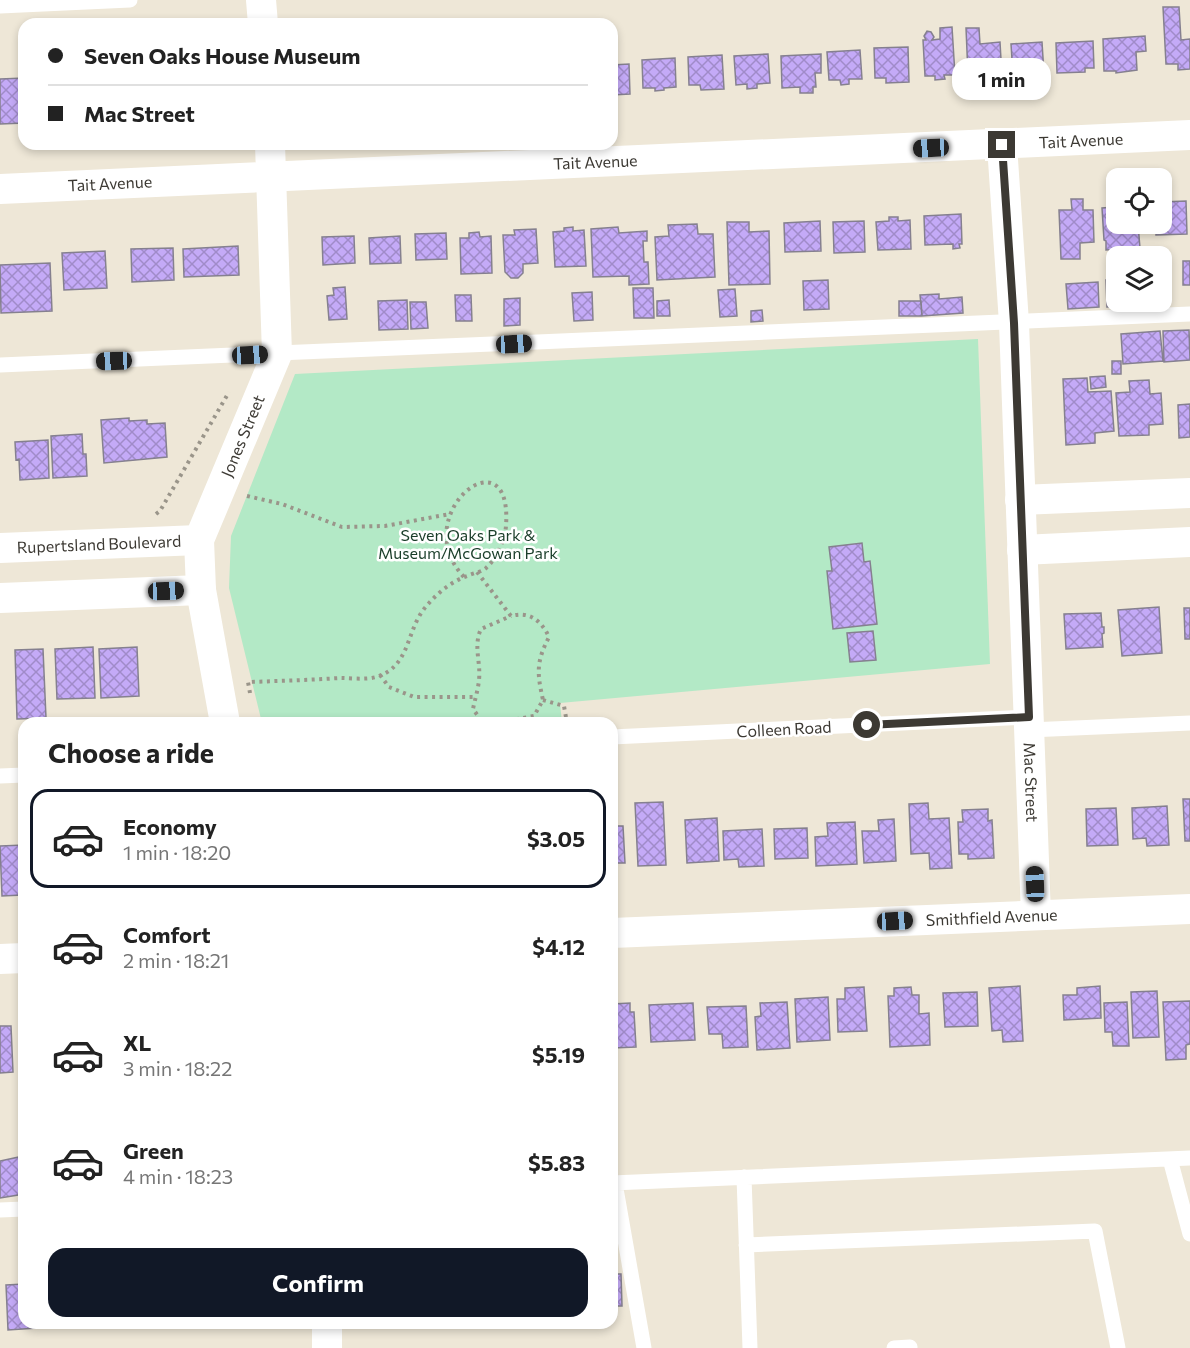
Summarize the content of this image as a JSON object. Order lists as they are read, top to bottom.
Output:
{
  "streets": {
    "street": [
      "Tait Avenue",
      "Jones Street",
      "Rupertsland Boulevard",
      "Mac Street",
      "Smithfield Avenue"
    ],
    "lane": ["Colleen Road"]
  },
  "crossings": [
    ["Tait Avenue", "Jones Street"],
    ["Tait Avenue", "Mac Street"],
    ["Jones Street", "Rupertsland Boulevard"],
    ["Colleen Road", "Mac Street"],
    ["Mac Street", "Smithfield Avenue"]
  ],
  "parks": ["Seven Oaks Park & Museum/McGowan Park"],
  "page": {
    "banner": ["Seven Oaks House Museum", "Mac Street"],
    "bubble": "1 min",
    "heading": "Choose a ride",
    "list": [
      {
        "name": "Economy",
        "note": "1 min · 18:20",
        "value": "$3.05"
      },
      {
        "name": "Comfort",
        "note": "2 min · 18:21",
        "value": "$4.12"
      },
      {
        "name": "XL",
        "note": "3 min · 18:22",
        "value": "$5.19"
      },
      {
        "name": "Green",
        "note": "4 min · 18:23",
        "value": "$5.83"
      }
    ],
    "buttons": "Confirm"
  }
}
